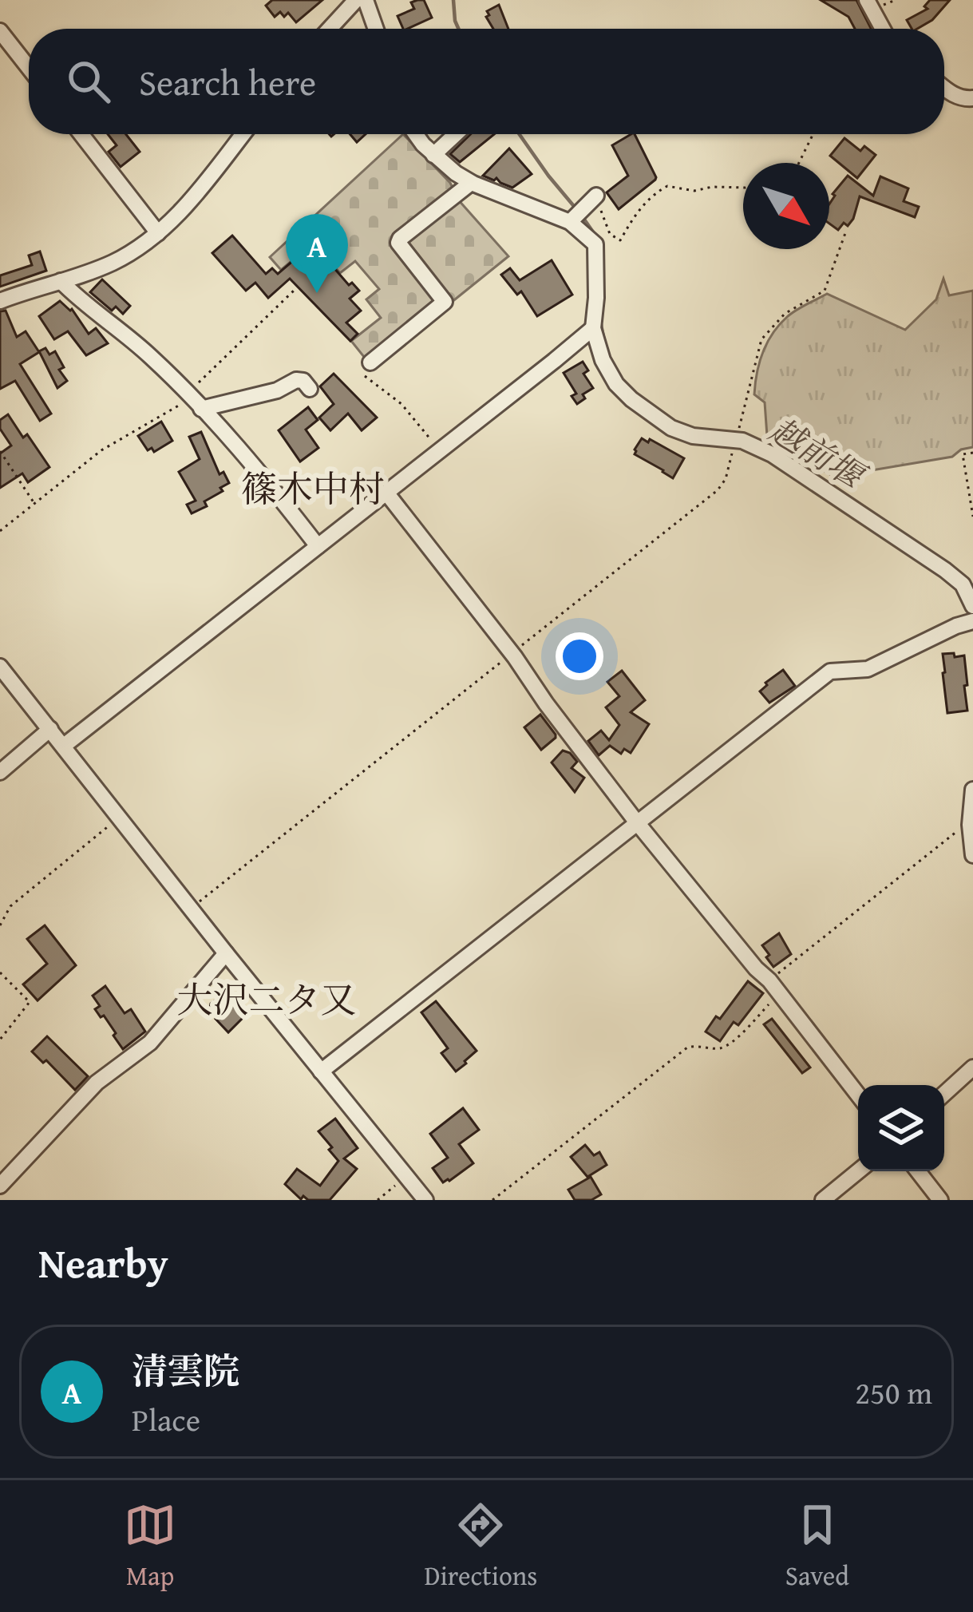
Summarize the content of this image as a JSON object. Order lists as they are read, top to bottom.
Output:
{
  "districts": ["篠木中村", "大沢二タ又"],
  "water": ["越前堰"],
  "north": "bottom right",
  "page": {
    "search": "Search here",
    "pins": "A",
    "heading": "Nearby",
    "list": [
      {
        "mark": "A",
        "name": "清雲院",
        "note": "Place",
        "value": "250 m"
      }
    ],
    "nav": ["Map", "Directions", "Saved"]
  }
}
